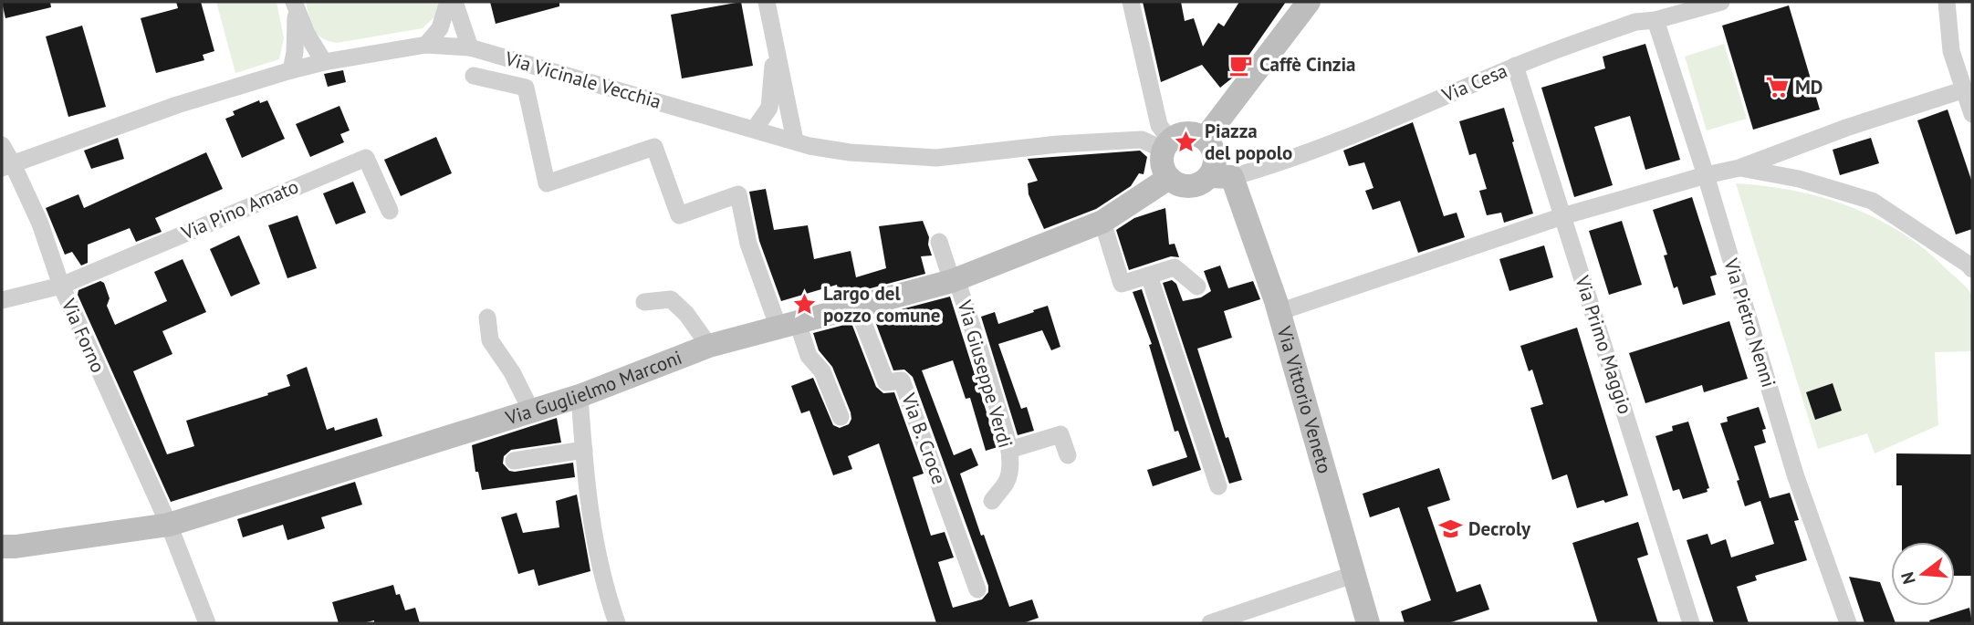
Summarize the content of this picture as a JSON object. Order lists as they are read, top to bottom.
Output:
{
  "streets": {
    "street": [
      "Via Vicinale Vecchia",
      "Via Cesa",
      "Via Pino Amato",
      "Via Pietro Nenni",
      "Via Forno",
      "Via Primo Maggio",
      "Via Giuseppe Verdi",
      "Via Guglielmo Marconi",
      "Via Vittorio Veneto",
      "Via B. Croce"
    ]
  },
  "crossings": [
    ["Via Vicinale Vecchia", "Via Cesa"],
    ["Via Vicinale Vecchia", "Via Forno"],
    ["Via Vicinale Vecchia", "Via Guglielmo Marconi"],
    ["Via Vicinale Vecchia", "Via Vittorio Veneto"],
    ["Via Cesa", "Via Pietro Nenni"],
    ["Via Cesa", "Via Primo Maggio"],
    ["Via Cesa", "Via Guglielmo Marconi"],
    ["Via Cesa", "Via Vittorio Veneto"],
    ["Via Pino Amato", "Via Forno"],
    ["Via Forno", "Via Guglielmo Marconi"],
    ["Via Giuseppe Verdi", "Via Guglielmo Marconi"],
    ["Via Guglielmo Marconi", "Via Vittorio Veneto"],
    ["Via Guglielmo Marconi", "Via B. Croce"]
  ],
  "places": {
    "cafe": ["Caffè Cinzia"],
    "supermarket": ["MD"],
    "place": ["Piazza del popolo", "Largo del pozzo comune"],
    "school or university": ["Decroly"]
  },
  "north": "left"
}
